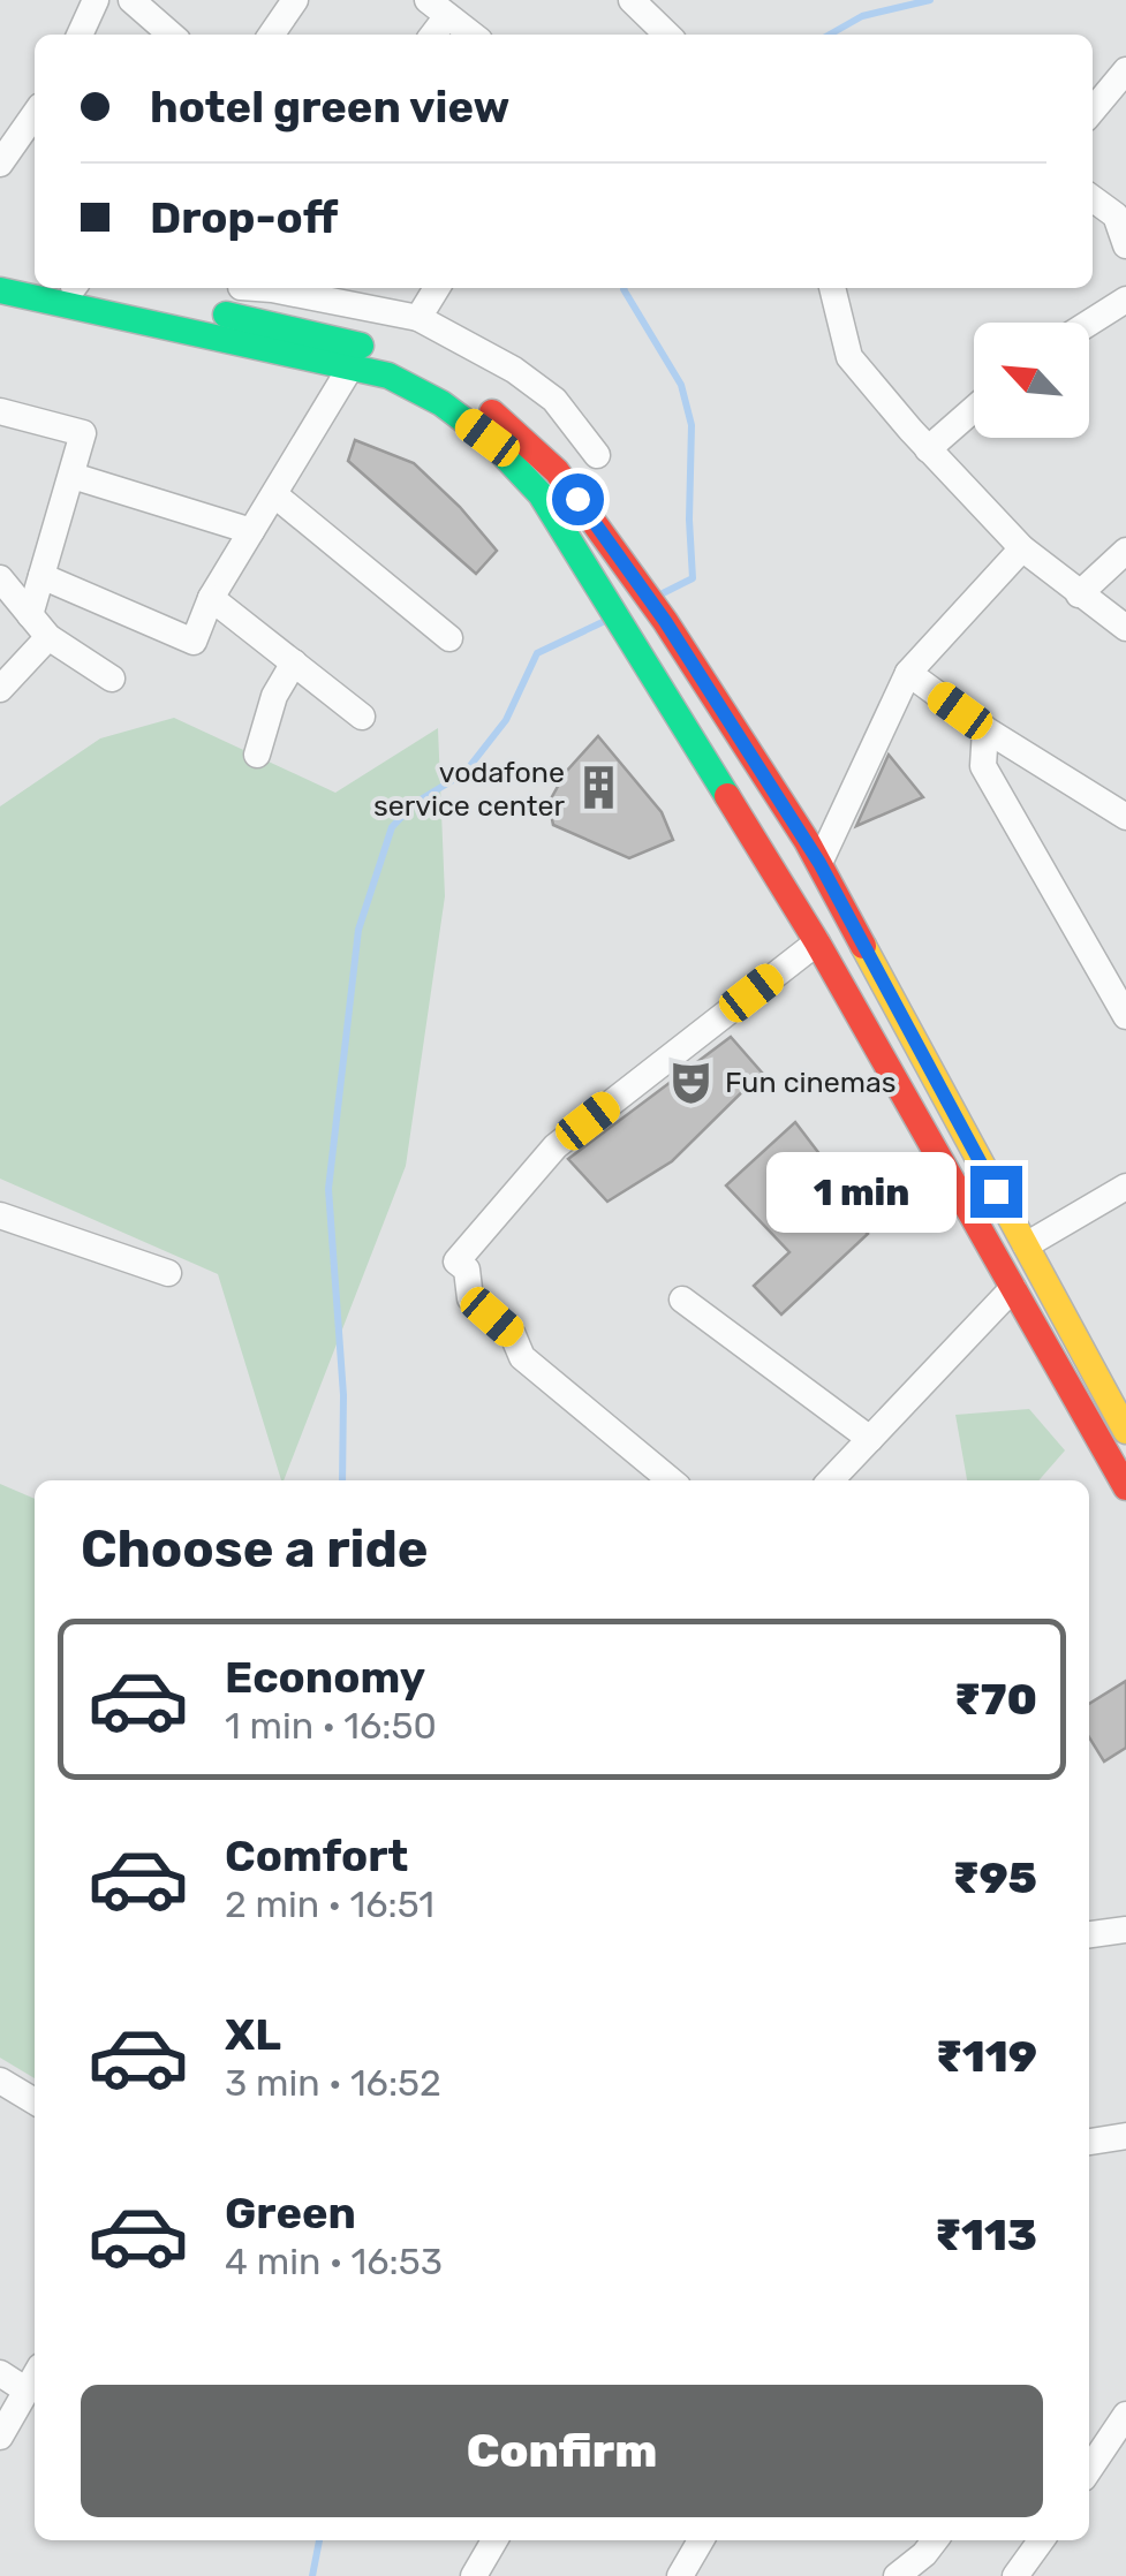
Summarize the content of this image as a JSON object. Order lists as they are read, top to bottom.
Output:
{
  "places": {
    "building": ["vodafone service center"],
    "theatre": ["Fun cinemas"]
  },
  "north": "top left",
  "page": {
    "banner": ["hotel green view", "Drop-off"],
    "bubble": "1 min",
    "heading": "Choose a ride",
    "list": [
      {
        "name": "Economy",
        "note": "1 min · 16:50",
        "value": "₹70"
      },
      {
        "name": "Comfort",
        "note": "2 min · 16:51",
        "value": "₹95"
      },
      {
        "name": "XL",
        "note": "3 min · 16:52",
        "value": "₹119"
      },
      {
        "name": "Green",
        "note": "4 min · 16:53",
        "value": "₹113"
      }
    ],
    "buttons": "Confirm"
  }
}
